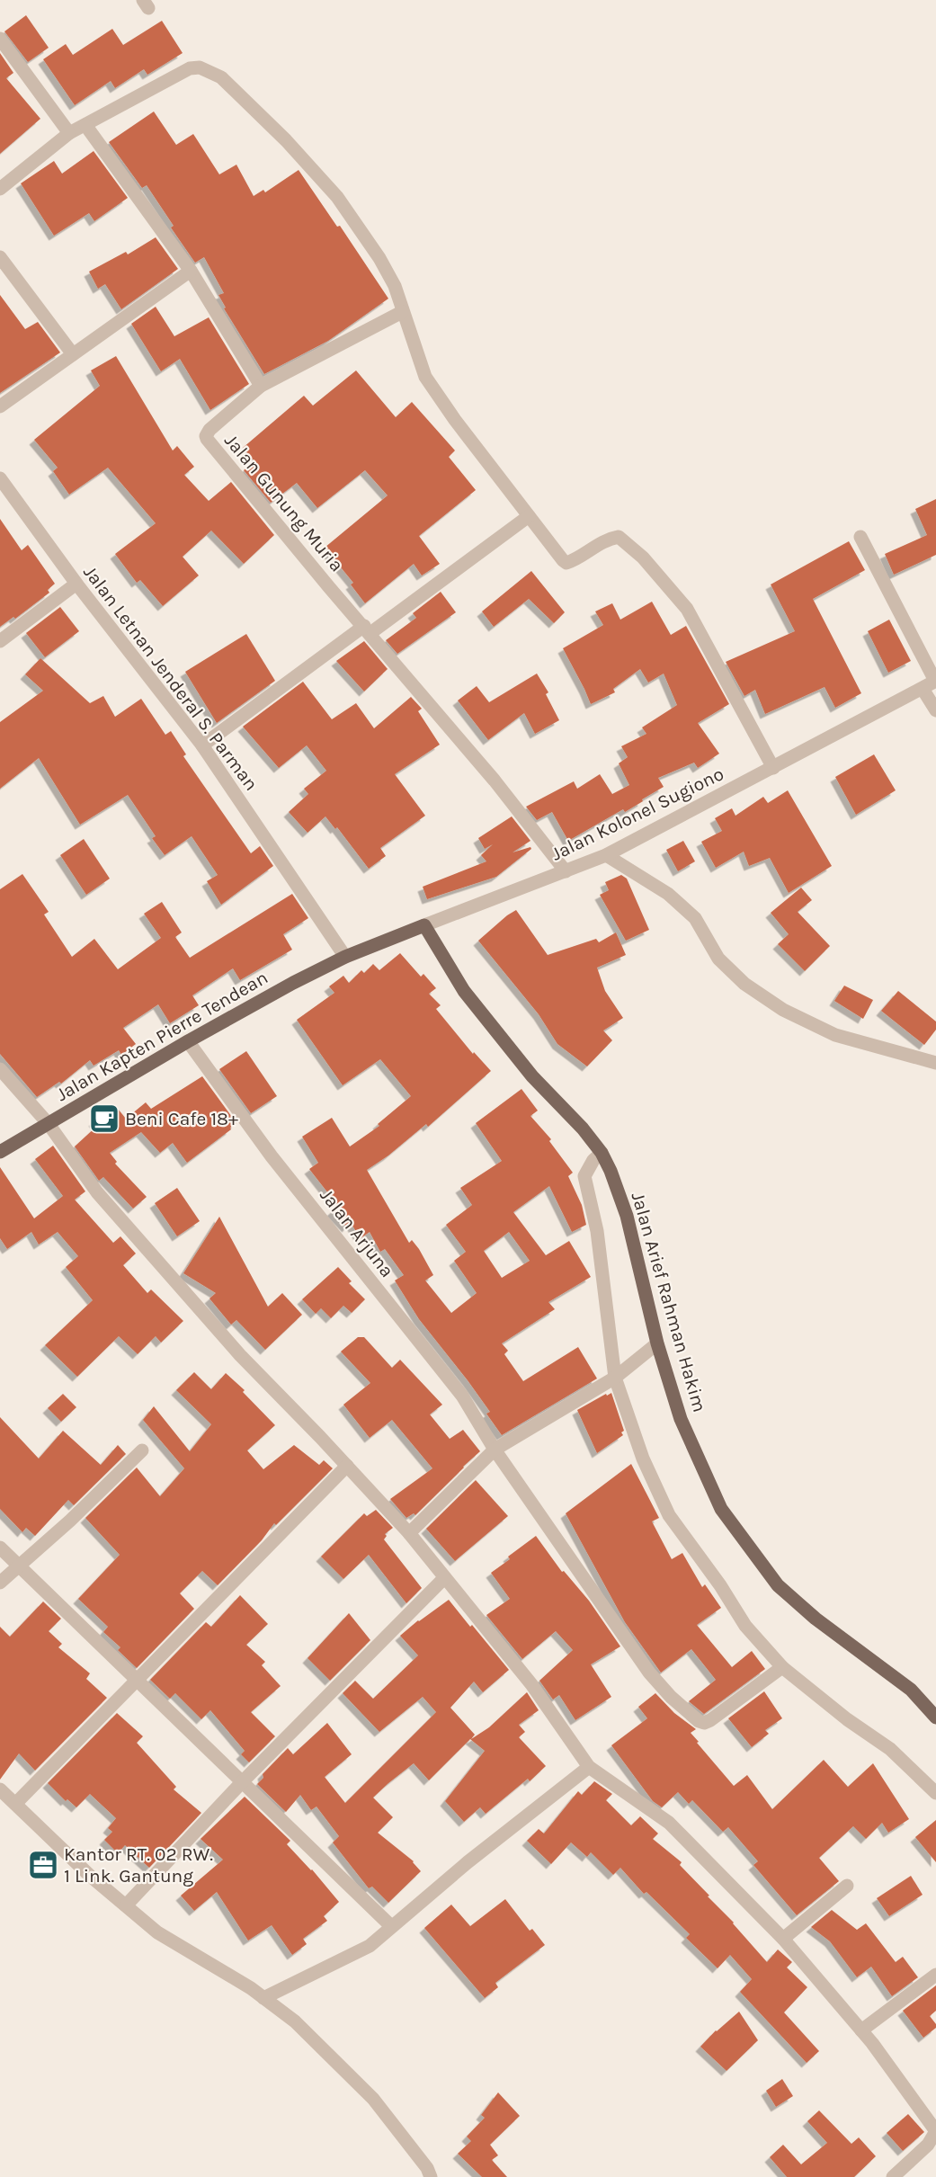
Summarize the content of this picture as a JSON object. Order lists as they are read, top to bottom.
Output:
{
  "streets": {
    "main road": ["Jalan Kolonel Sugiono", "Jalan Kapten Pierre Tendean", "Jalan Arief Rahman Hakim"],
    "street": ["Jalan Gunung Muria", "Jalan Letnan Jenderal S. Parman", "Jalan Arjuna"]
  },
  "crossings": [
    ["Jalan Gunung Muria", "Jalan Kolonel Sugiono"],
    ["Jalan Letnan Jenderal S. Parman", "Jalan Kolonel Sugiono"],
    ["Jalan Letnan Jenderal S. Parman", "Jalan Kapten Pierre Tendean"],
    ["Jalan Kolonel Sugiono", "Jalan Kapten Pierre Tendean"],
    ["Jalan Kolonel Sugiono", "Jalan Arief Rahman Hakim"],
    ["Jalan Kapten Pierre Tendean", "Jalan Arjuna"]
  ],
  "places": {
    "cafe": ["Beni Cafe 18+"],
    "office": ["Kantor RT. 02 RW. 1 Link. Gantung"]
  }
}
